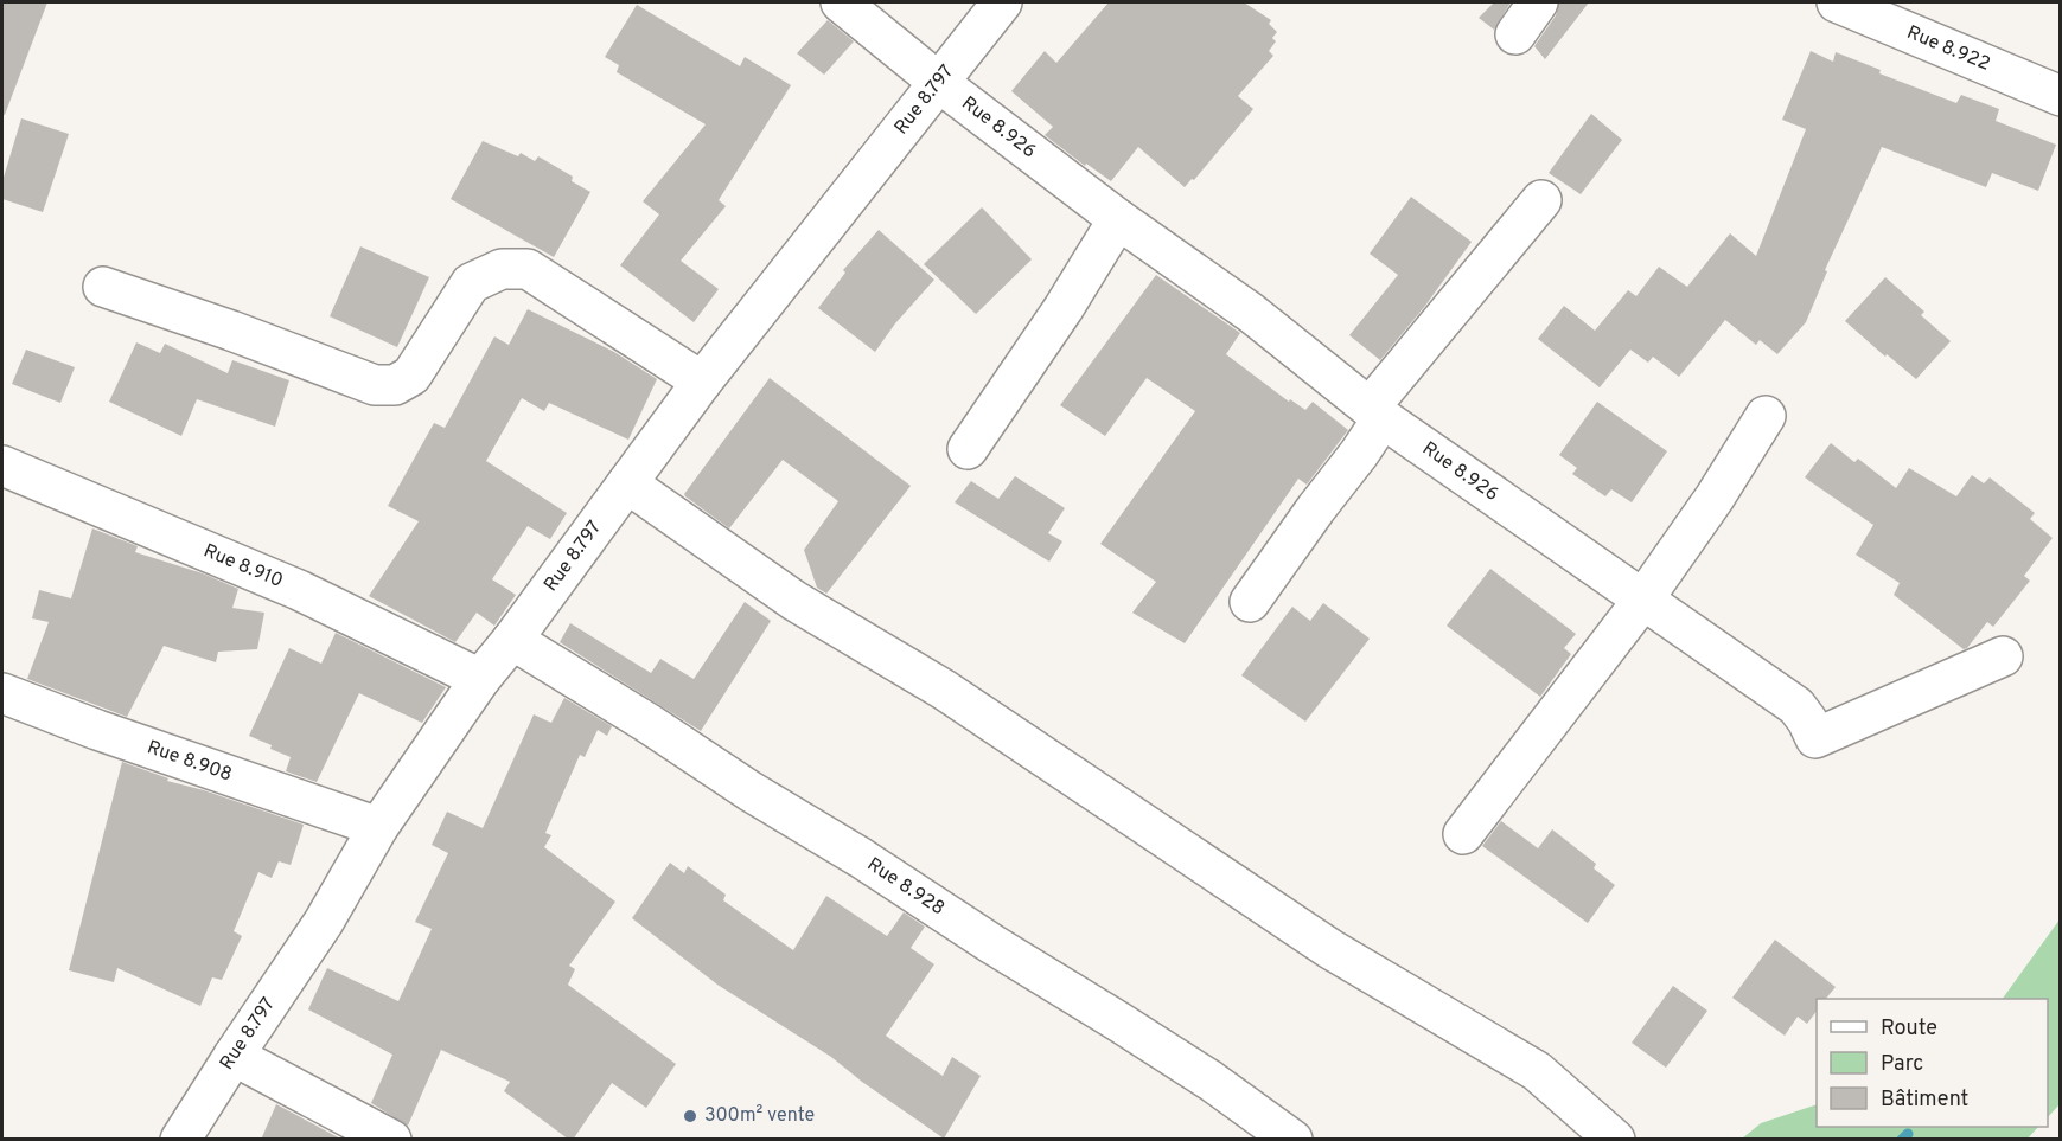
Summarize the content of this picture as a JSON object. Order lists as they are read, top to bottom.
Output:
{
  "streets": {
    "street": [
      "Rue 8.922",
      "Rue 8.797",
      "Rue 8.926",
      "Rue 8.910",
      "Rue 8.908",
      "Rue 8.928"
    ]
  },
  "crossings": [
    ["Rue 8.797", "Rue 8.926"],
    ["Rue 8.797", "Rue 8.910"],
    ["Rue 8.797", "Rue 8.908"],
    ["Rue 8.797", "Rue 8.928"]
  ],
  "places": ["300m² vente"],
  "legend": ["Route", "Parc", "Bâtiment"]
}
